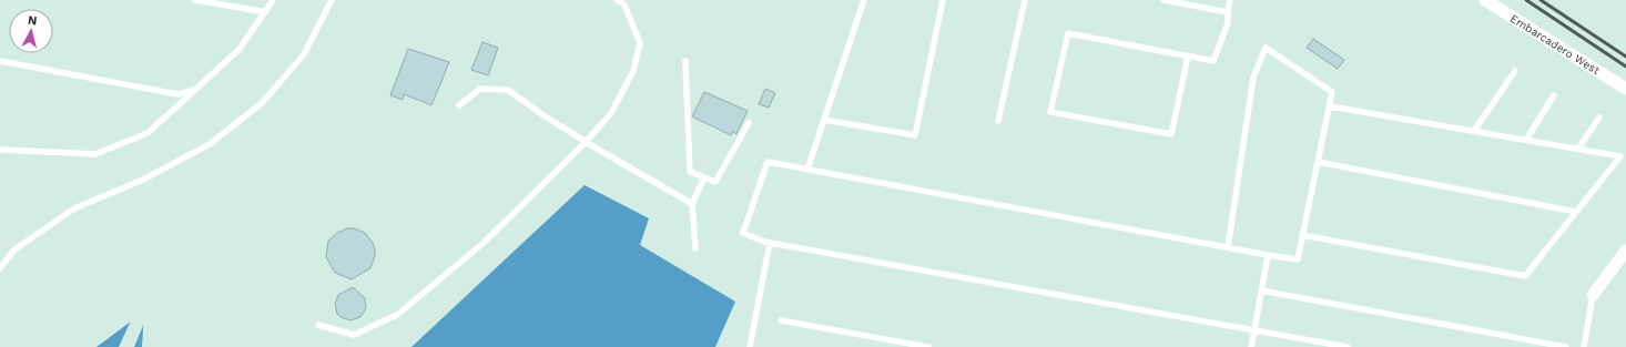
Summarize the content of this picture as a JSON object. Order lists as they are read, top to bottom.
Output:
{
  "streets": {
    "street": ["Embarcadero West"]
  },
  "north": "top"
}
